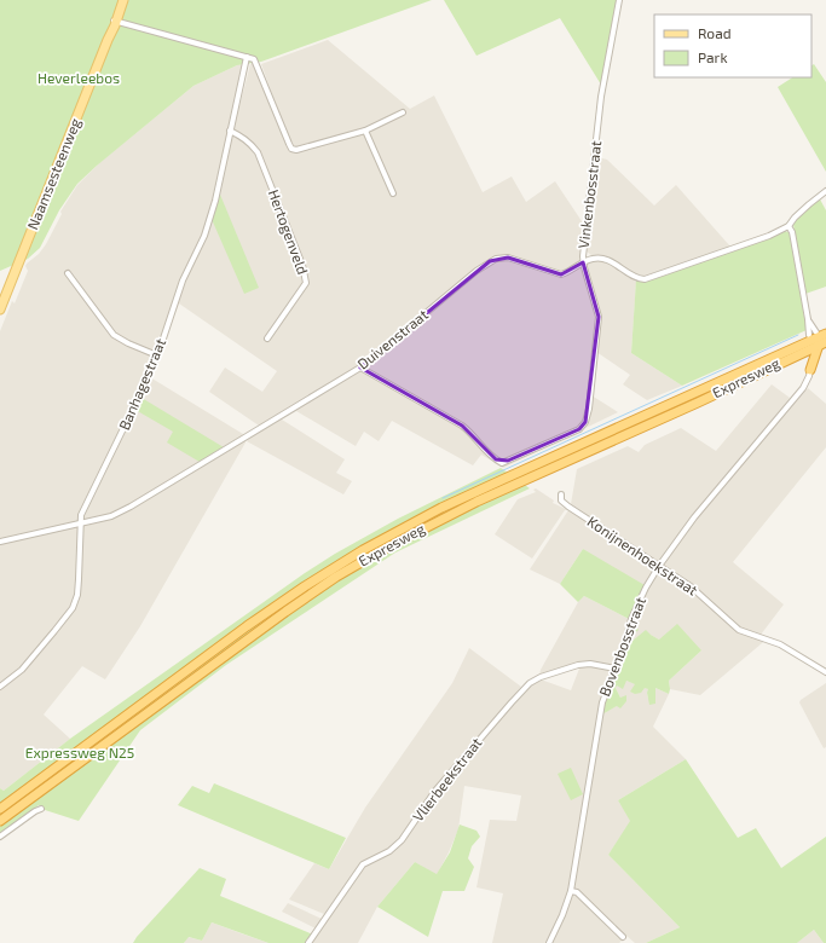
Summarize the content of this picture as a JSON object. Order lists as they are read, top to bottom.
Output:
{
  "streets": {
    "highway": ["Expresweg"],
    "main road": ["Naamsesteenweg"],
    "street": [
      "Vinkenbosstraat",
      "Hertogenveld",
      "Duivenstraat",
      "Banhagestraat",
      "Konijnenhoekstraat",
      "Bovenbosstraat",
      "Vlierbeekstraat"
    ]
  },
  "crossings": [
    ["Vinkenbosstraat", "Duivenstraat"],
    ["Hertogenveld", "Banhagestraat"],
    ["Duivenstraat", "Banhagestraat"],
    ["Konijnenhoekstraat", "Bovenbosstraat"],
    ["Bovenbosstraat", "Vlierbeekstraat"]
  ],
  "parks": ["Heverleebos", "Expressweg N25"],
  "legend": ["Road", "Park"]
}
